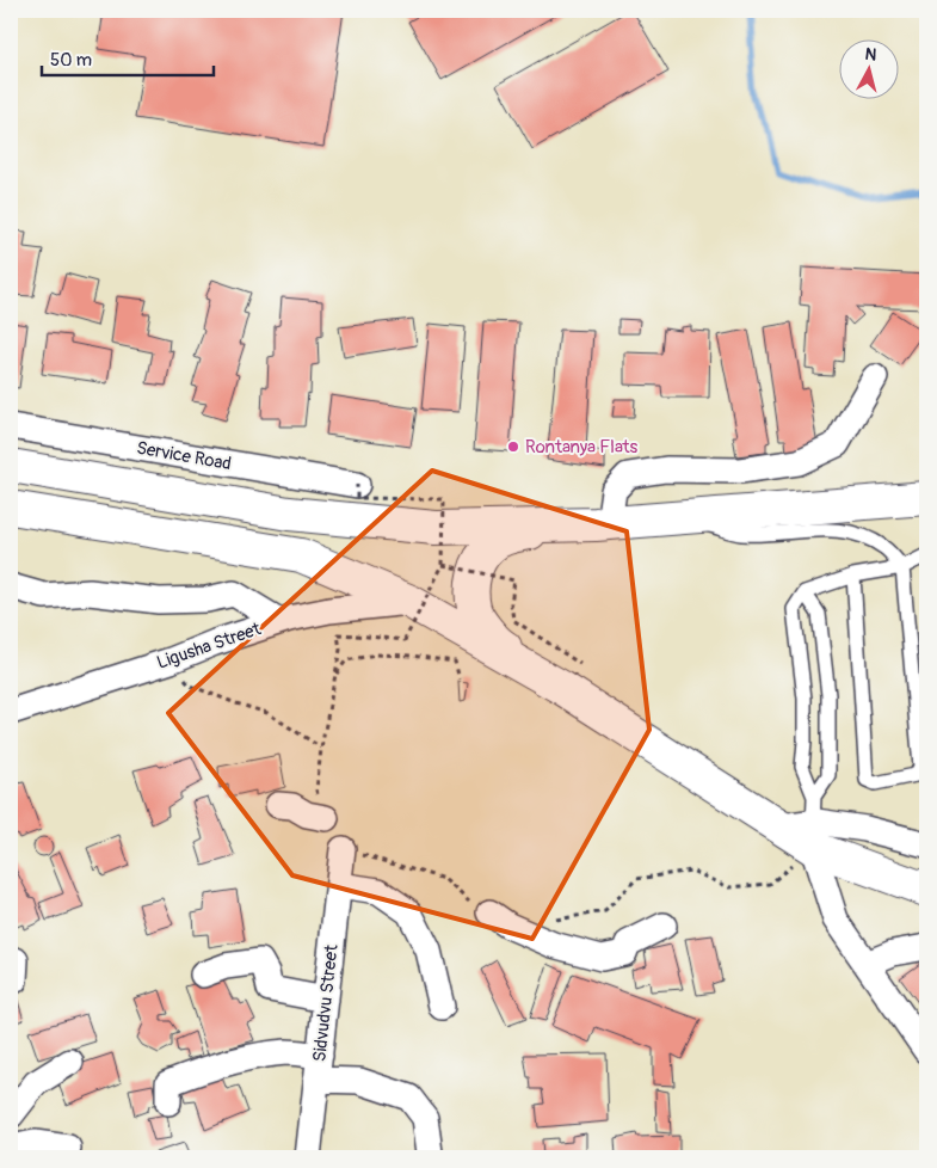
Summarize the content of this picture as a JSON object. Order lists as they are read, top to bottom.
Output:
{
  "streets": {
    "street": ["Service Road", "Ligusha Street", "Sidvudvu Street"]
  },
  "places": ["Rontanya Flats"],
  "scale_bar": "50 m",
  "north": "top"
}
